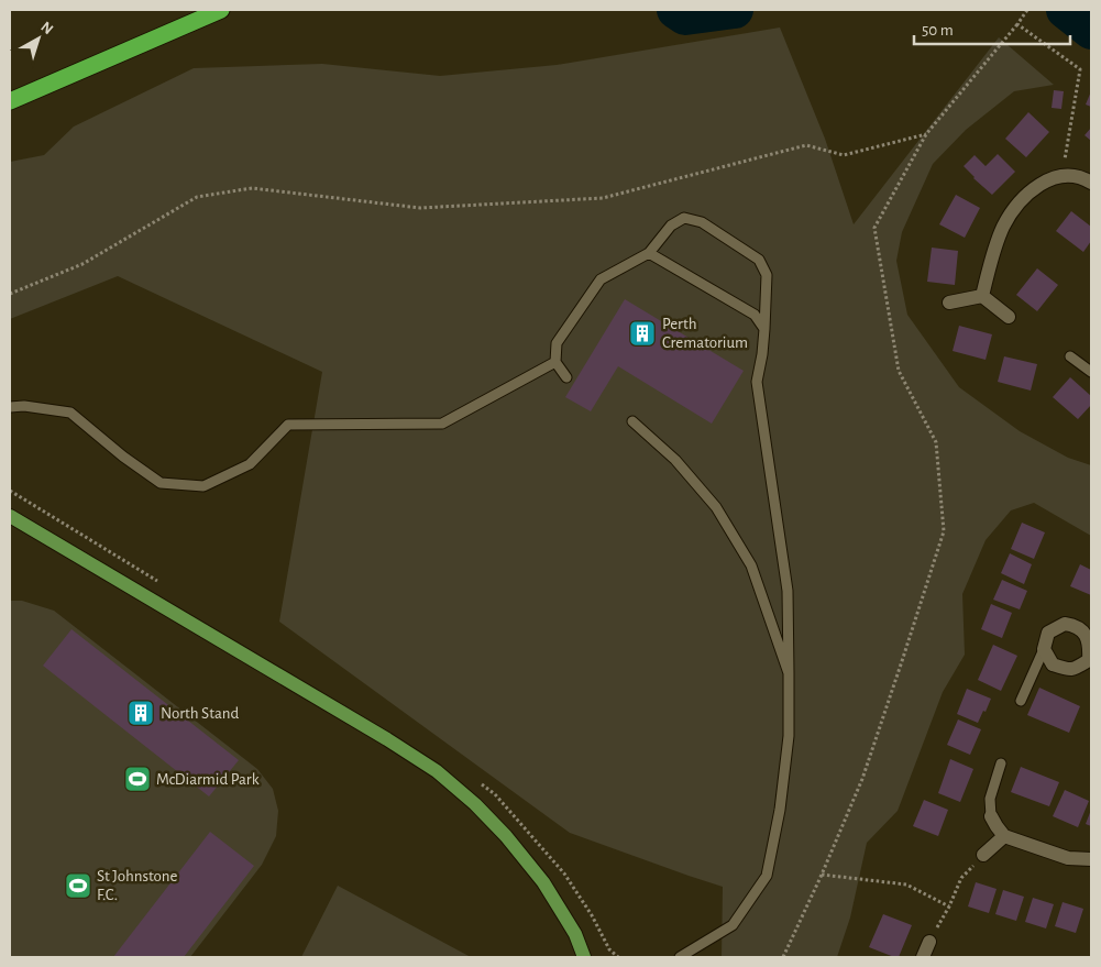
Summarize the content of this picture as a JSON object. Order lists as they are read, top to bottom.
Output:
{
  "places": {
    "building": ["Perth Crematorium", "North Stand"],
    "sports": ["McDiarmid Park", "St Johnstone F.C."]
  },
  "scale_bar": "50 m",
  "north": "top right"
}
